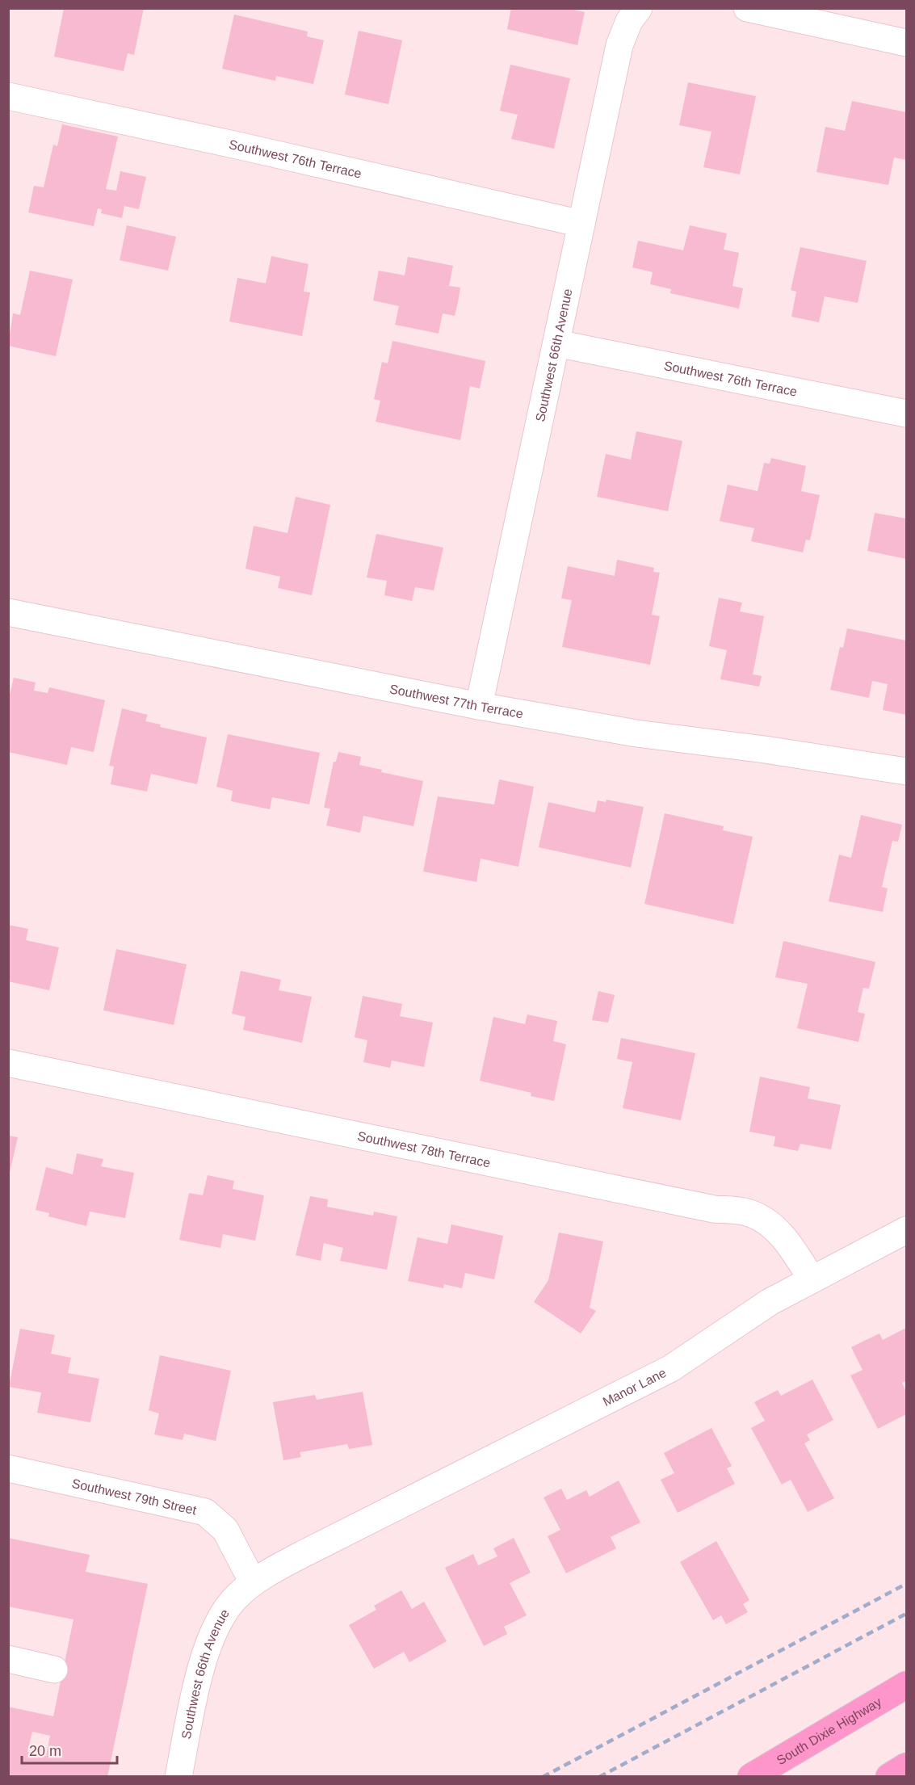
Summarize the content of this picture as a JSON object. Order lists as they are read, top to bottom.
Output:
{
  "streets": {
    "highway": ["South Dixie Highway"],
    "street": [
      "Southwest 76th Terrace",
      "Southwest 66th Avenue",
      "Southwest 77th Terrace",
      "Southwest 78th Terrace",
      "Manor Lane",
      "Southwest 79th Street"
    ]
  },
  "crossings": [
    ["Southwest 76th Terrace", "Southwest 66th Avenue"],
    ["Southwest 66th Avenue", "Southwest 77th Terrace"],
    ["Southwest 66th Avenue", "Manor Lane"],
    ["Southwest 66th Avenue", "Southwest 79th Street"],
    ["Southwest 78th Terrace", "Manor Lane"],
    ["Manor Lane", "Southwest 79th Street"]
  ],
  "scale_bar": "20 m"
}
